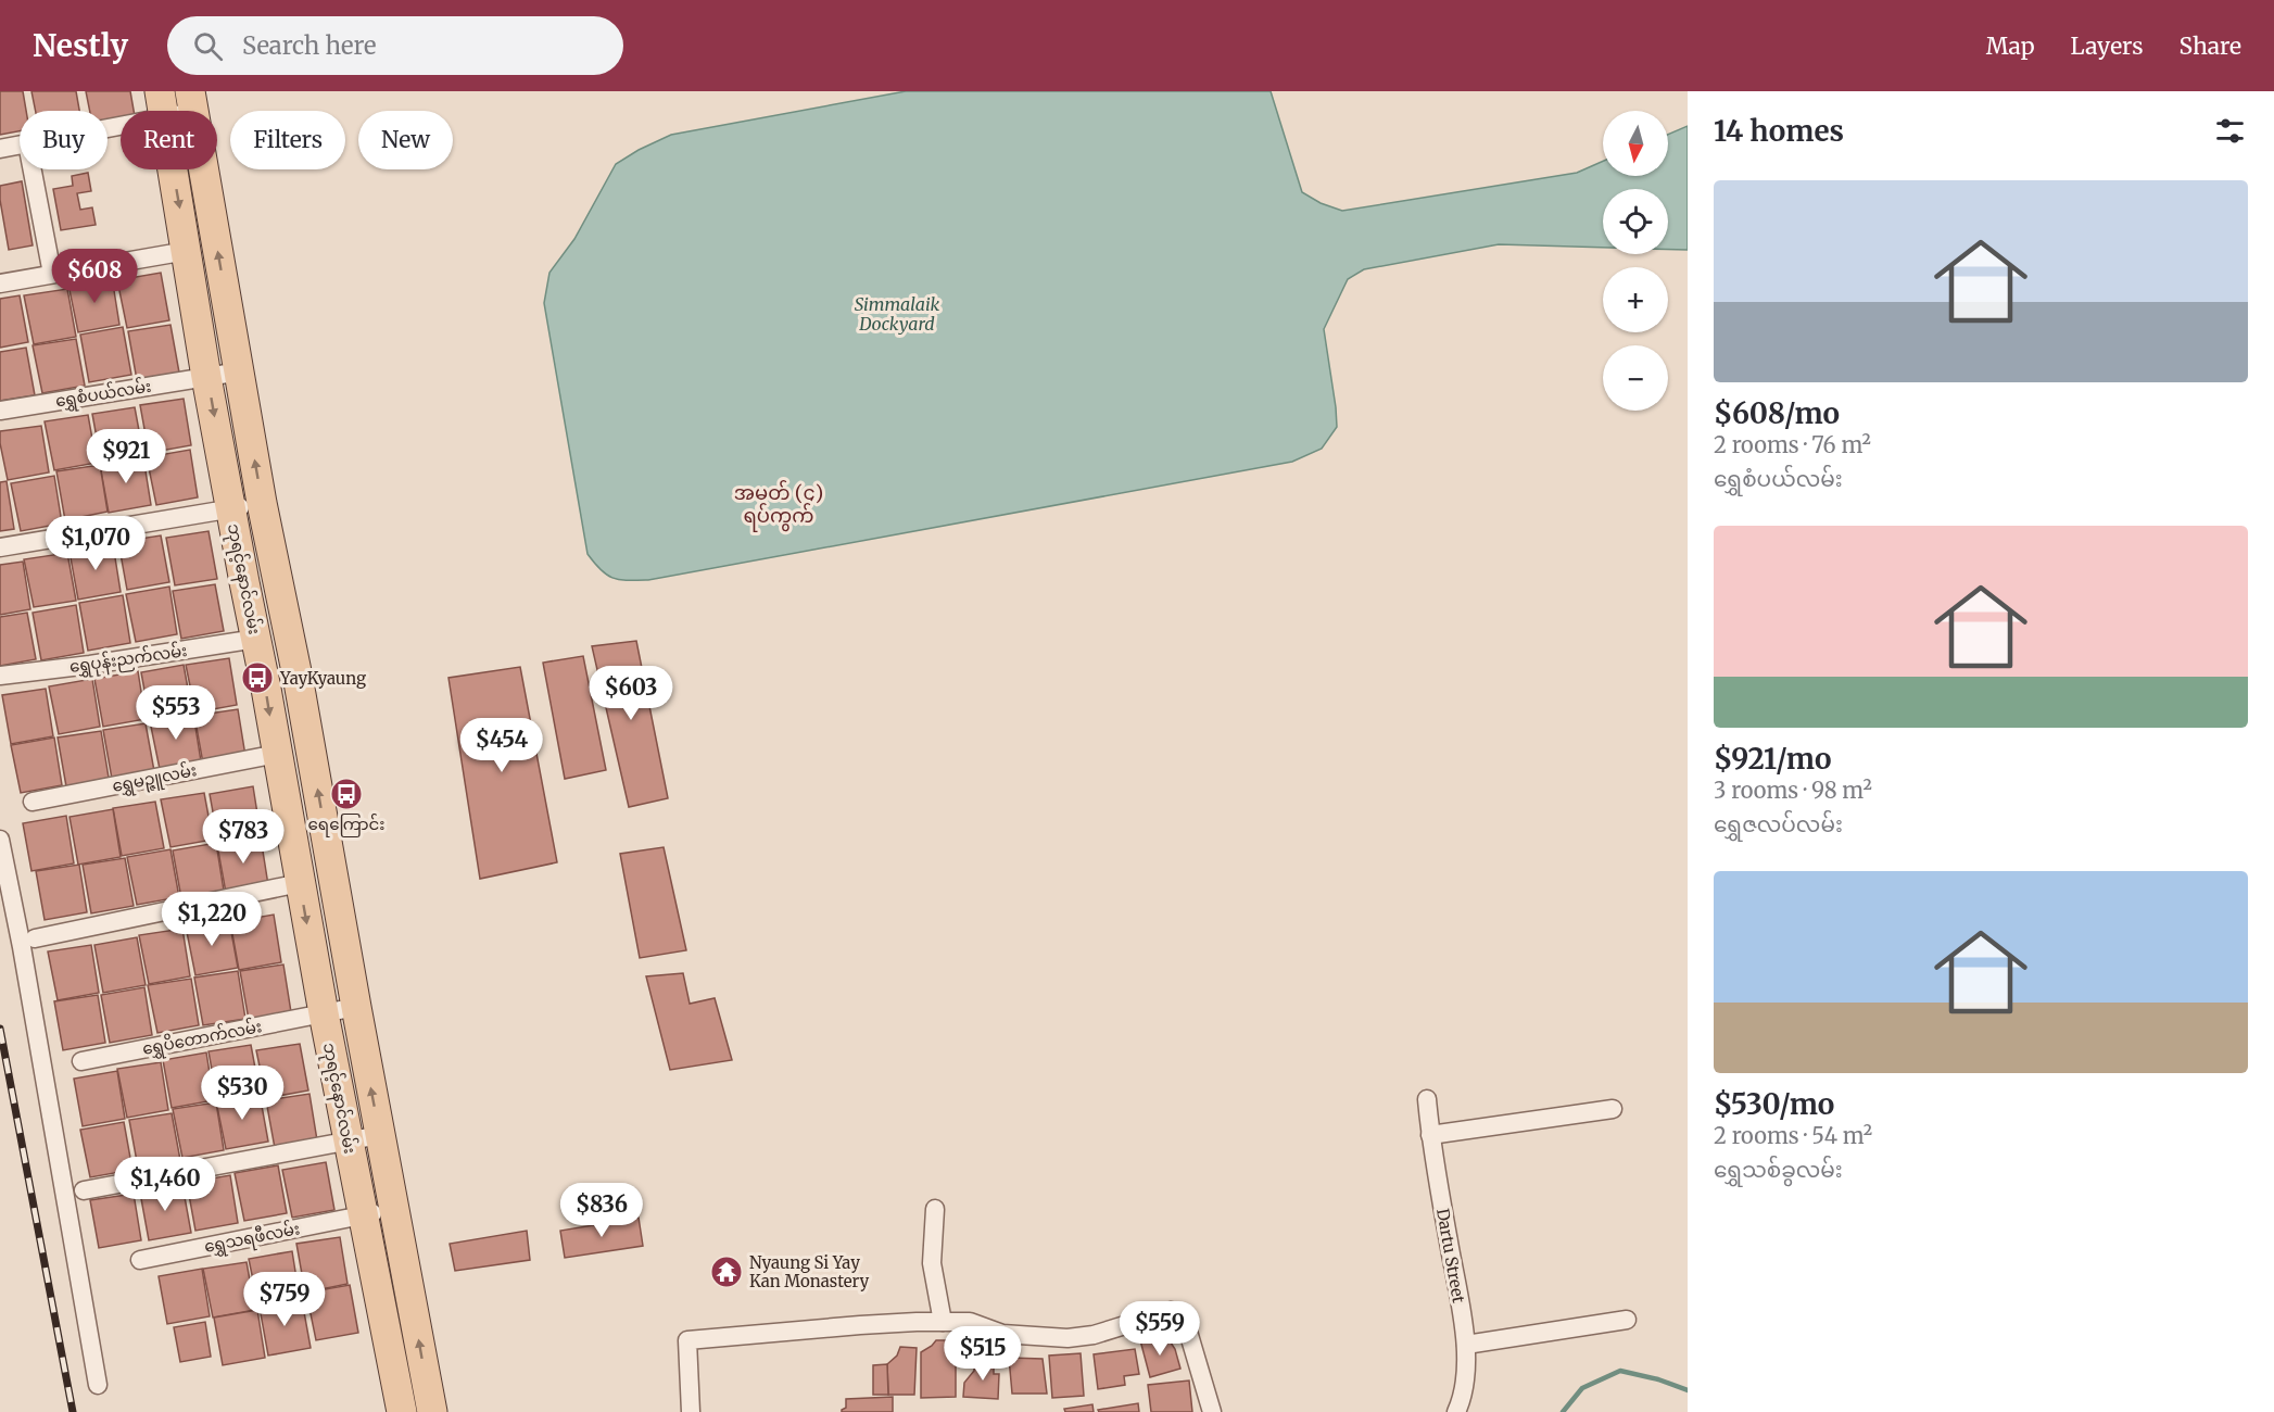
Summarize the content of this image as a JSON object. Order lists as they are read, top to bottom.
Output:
{
  "streets": {
    "main road": ["ဘုရင့်နောင်လမ်း"],
    "street": [
      "ရွှေစံပယ်လမ်း",
      "ရွှေပုန်းညက်လမ်း",
      "ရွှေမဉ္ဇူလမ်း",
      "ရွှေပိတောက်လမ်း",
      "ရွှေသရဖီလမ်း",
      "Dartu Street"
    ]
  },
  "crossings": [
    ["ရွှေစံပယ်လမ်း", "ဘုရင့်နောင်လမ်း"],
    ["ဘုရင့်နောင်လမ်း", "ရွှေပုန်းညက်လမ်း"],
    ["ဘုရင့်နောင်လမ်း", "ရွှေမဉ္ဇူလမ်း"],
    ["ဘုရင့်နောင်လမ်း", "ရွှေပိတောက်လမ်း"],
    ["ဘုရင့်နောင်လမ်း", "ရွှေသရဖီလမ်း"]
  ],
  "districts": ["အမှတ် (၄) ရပ်ကွက်"],
  "water": ["Simmalaik Dockyard"],
  "places": {
    "bus stop": ["YayKyaung", "ရေကြောင်း"],
    "temple": ["Nyaung Si Yay Kan Monastery"]
  },
  "north": "bottom",
  "page": {
    "header": "Nestly",
    "search": "Search here",
    "nav": ["Map", "Layers", "Share"],
    "heading": "14 homes",
    "map_buttons": ["+", "−"],
    "chip": [
      "Buy",
      "Rent",
      "Filters",
      "New"
    ],
    "list": [
      {
        "name": "$608/mo",
        "note": "2 rooms · 76 m² · ရွှေစံပယ်လမ်း"
      },
      {
        "name": "$921/mo",
        "note": "3 rooms · 98 m² · ရွှေဇလပ်လမ်း"
      },
      {
        "name": "$530/mo",
        "note": "2 rooms · 54 m² · ရွှေသစ်ခွလမ်း"
      }
    ],
    "price": [
      "$608",
      "$921",
      "$1,070",
      "$603",
      "$553",
      "$454",
      "$783",
      "$1,220",
      "$530",
      "$1,460",
      "$836",
      "$759",
      "$559",
      "$515"
    ]
  }
}
